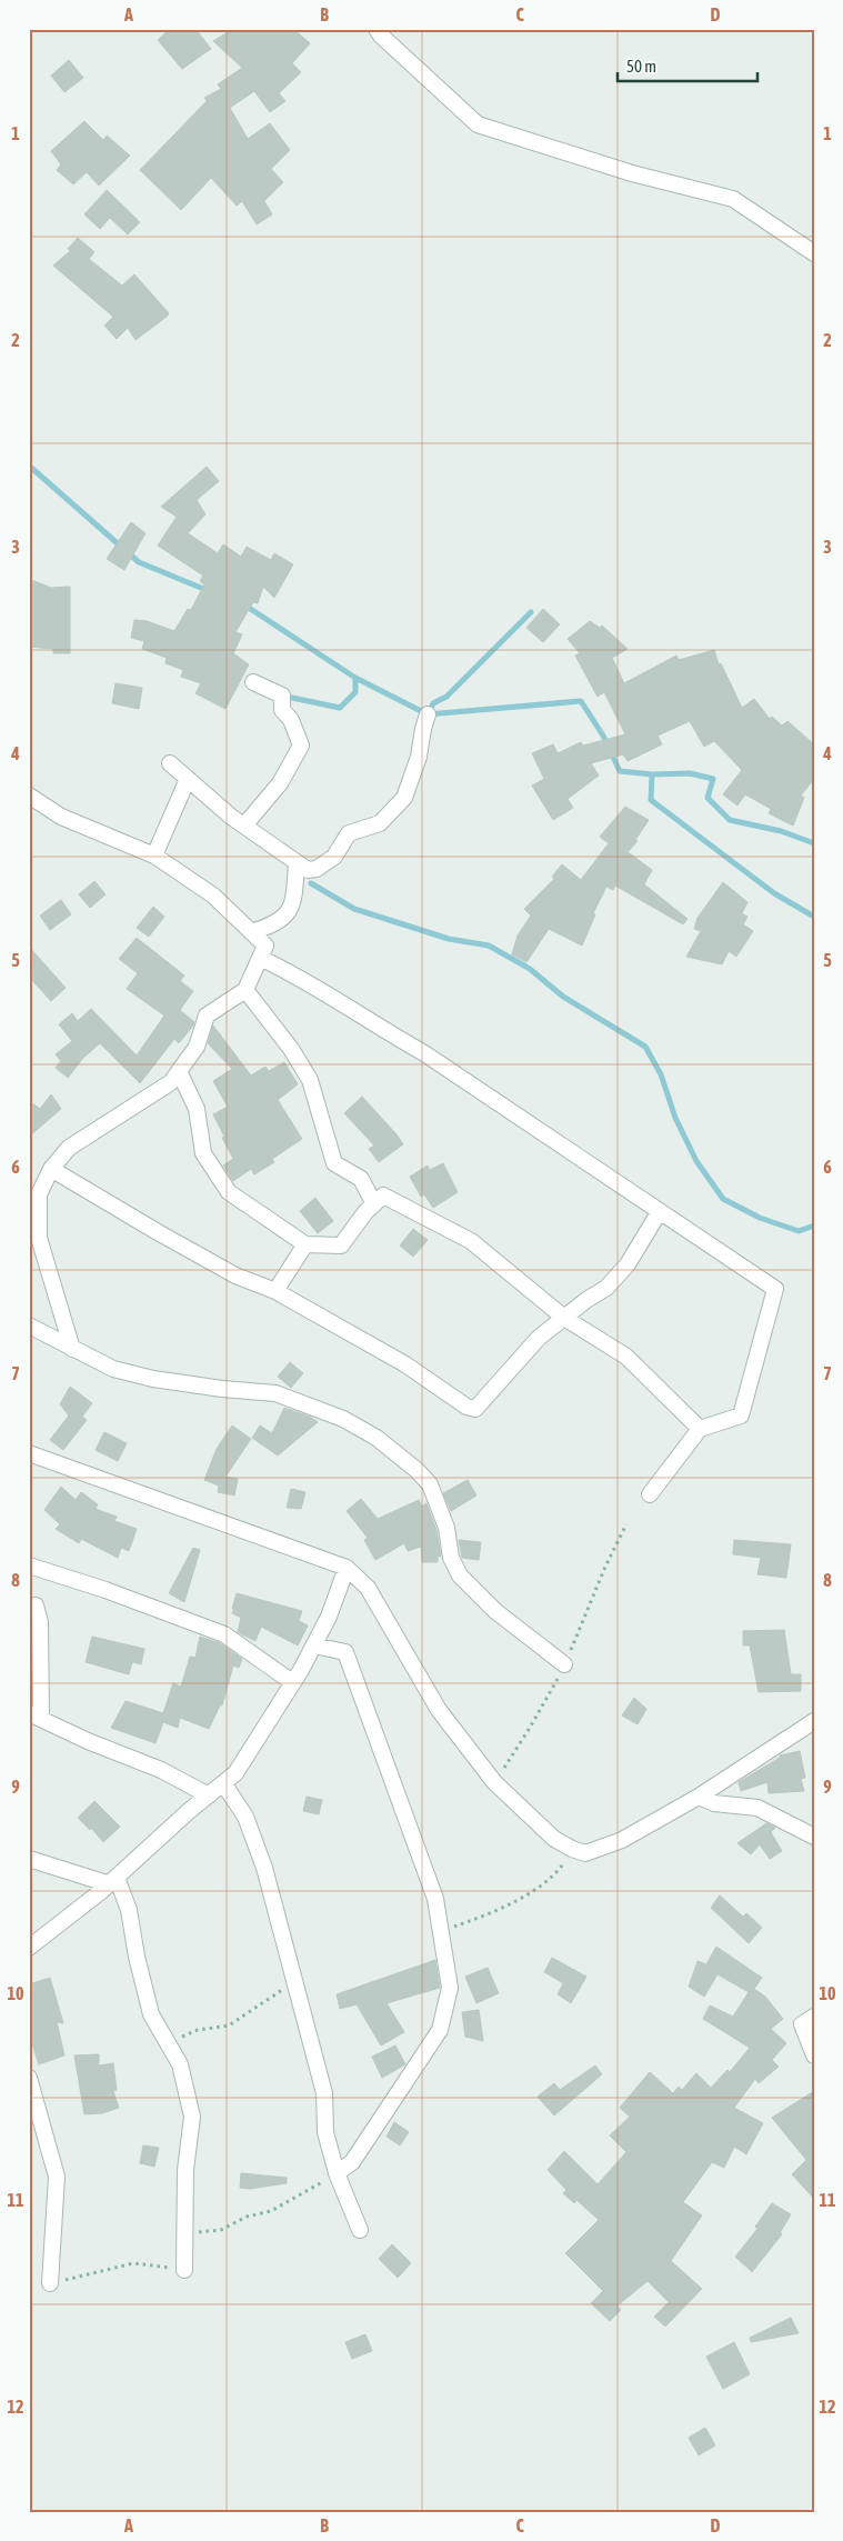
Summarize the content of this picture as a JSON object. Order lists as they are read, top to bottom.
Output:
{
  "scale_bar": "50 m",
  "grid": {
    "columns": [
      "A",
      "B",
      "C",
      "D"
    ],
    "rows": [
      "1",
      "2",
      "3",
      "4",
      "5",
      "6",
      "7",
      "8",
      "9",
      "10",
      "11",
      "12"
    ]
  }
}
